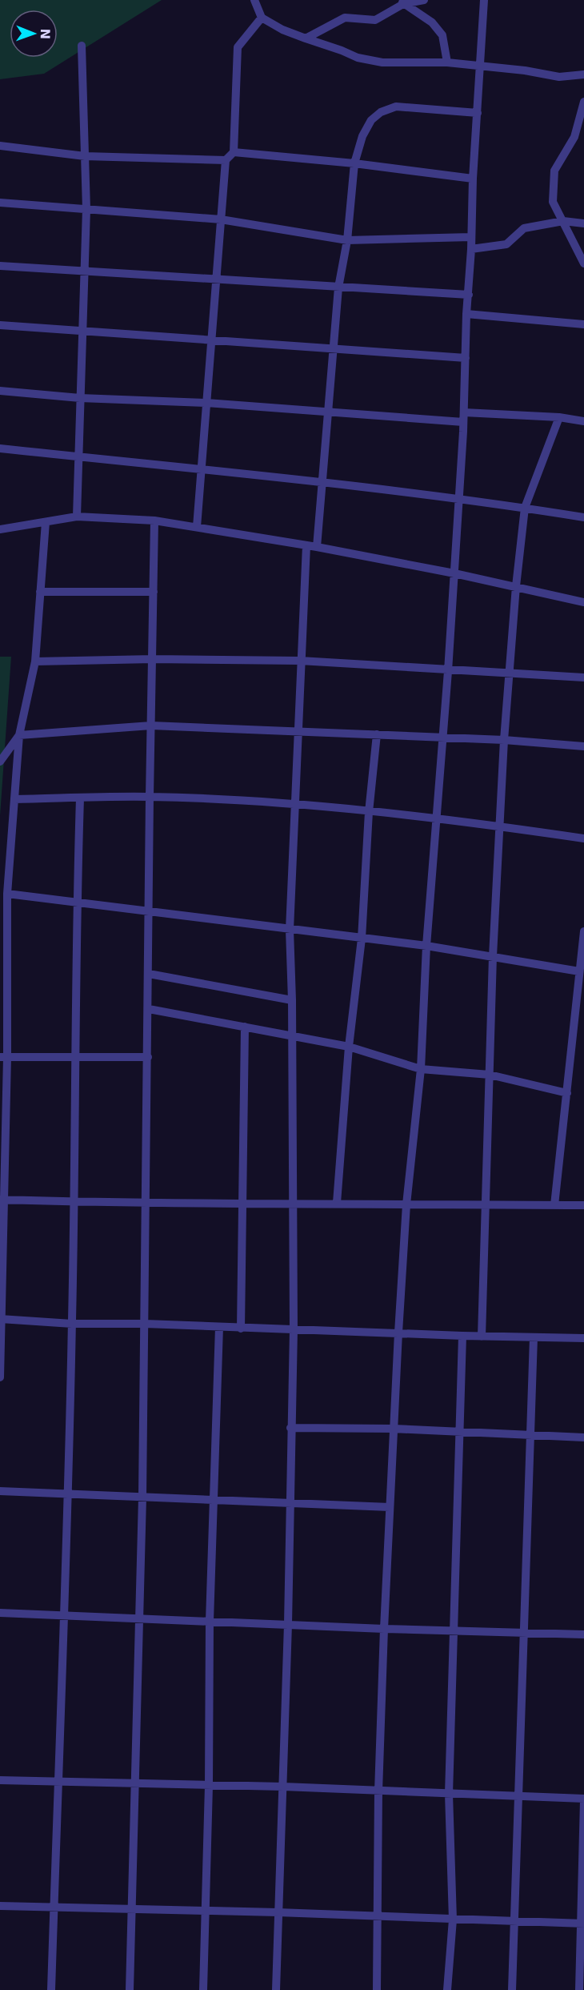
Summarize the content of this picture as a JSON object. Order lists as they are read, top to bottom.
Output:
{
  "north": "right"
}
